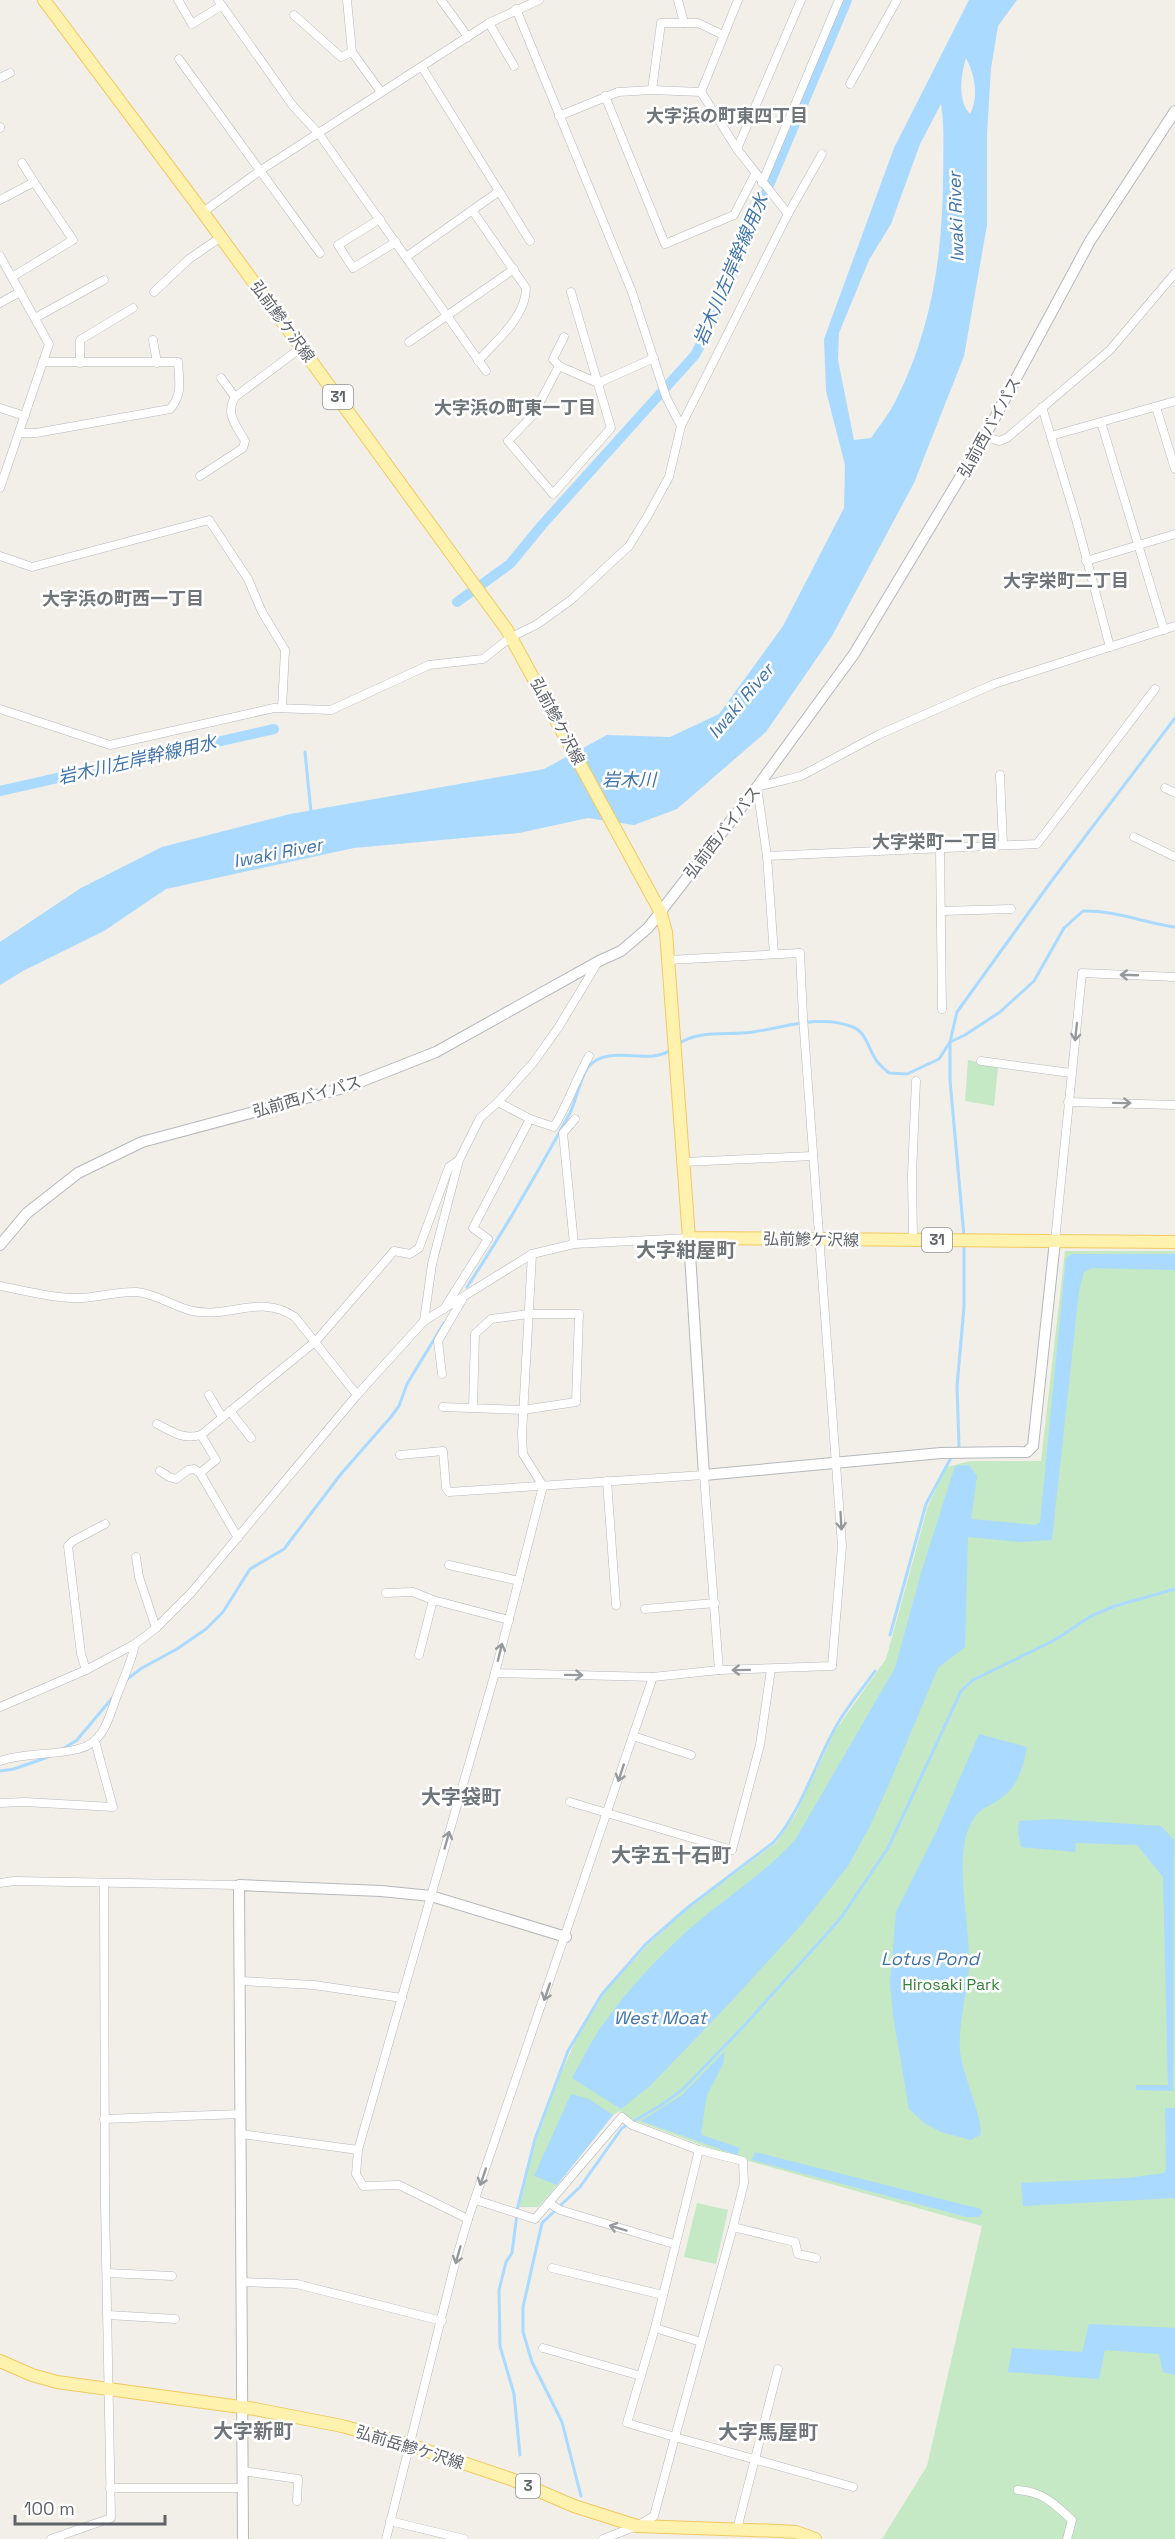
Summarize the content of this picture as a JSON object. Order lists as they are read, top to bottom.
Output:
{
  "streets": {
    "main road": [
      "弘前鰺ケ沢線",
      "31",
      "弘前岳鰺ケ沢線",
      "3"
    ],
    "street": ["弘前西バイパス"]
  },
  "crossings": [
    ["弘前鰺ケ沢線", "弘前西バイパス"]
  ],
  "districts": [
    "大字浜の町東四丁目",
    "大字浜の町東一丁目",
    "大字栄町二丁目",
    "大字浜の町西一丁目",
    "大字栄町一丁目",
    "大字紺屋町",
    "大字袋町",
    "大字五十石町",
    "大字新町",
    "大字馬屋町"
  ],
  "water": [
    "Iwaki River",
    "岩木川左岸幹線用水",
    "岩木川",
    "Lotus Pond",
    "West Moat"
  ],
  "parks": ["Hirosaki Park"],
  "scale_bar": "100 m"
}
